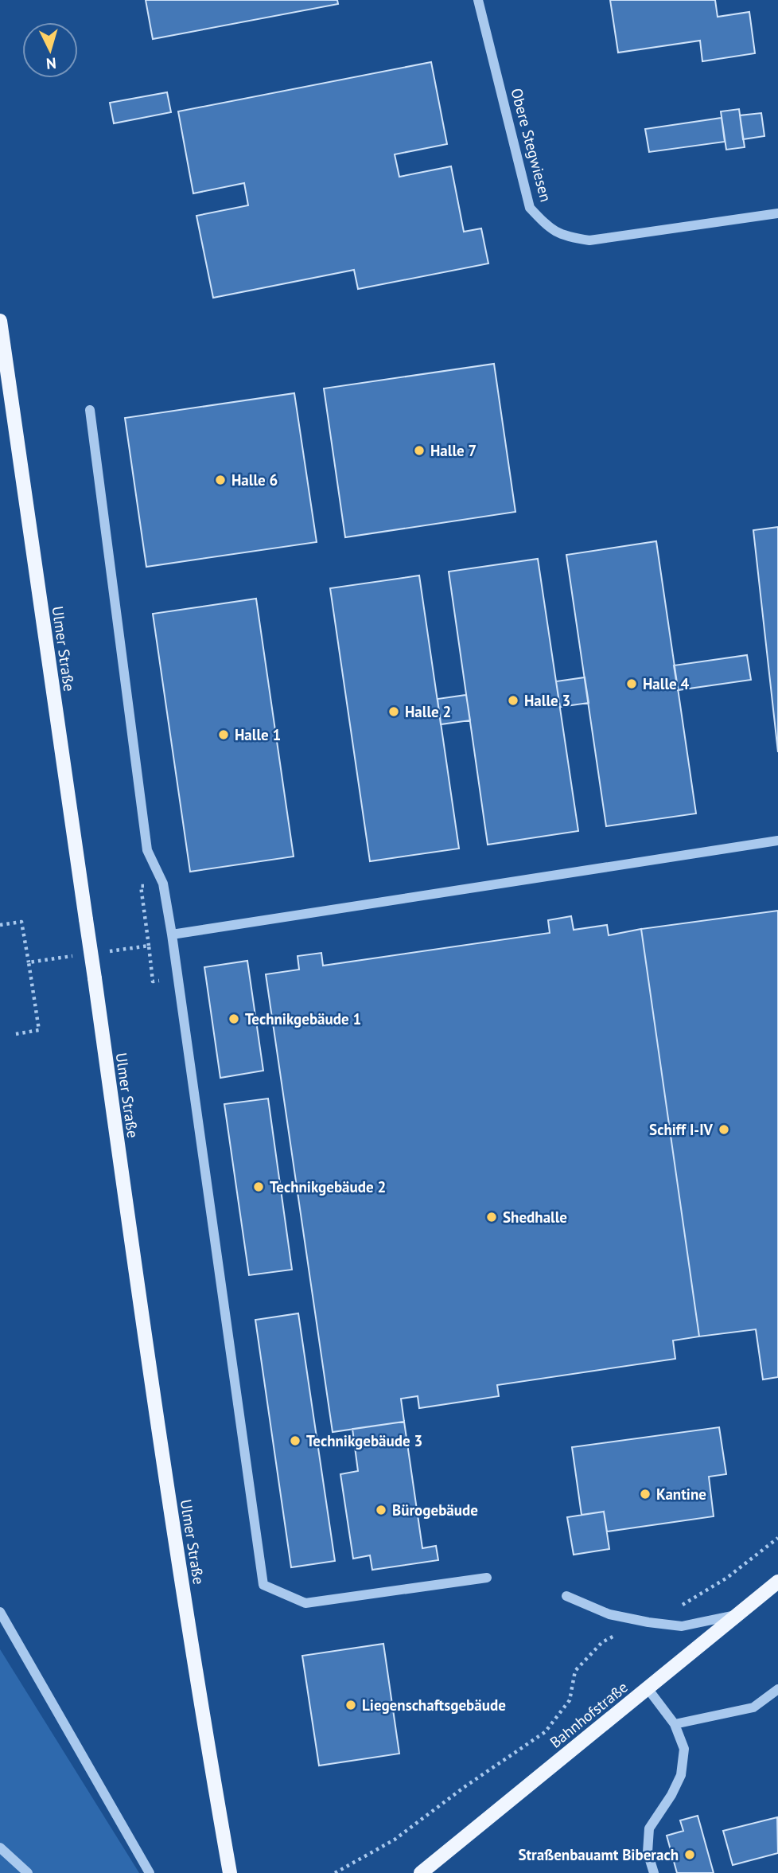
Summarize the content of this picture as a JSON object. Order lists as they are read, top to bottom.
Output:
{
  "streets": {
    "main road": ["Ulmer Straße", "Bahnhofstraße"],
    "street": ["Obere Stegwiesen"]
  },
  "places": [
    "Halle 7",
    "Halle 6",
    "Halle 4",
    "Halle 3",
    "Halle 2",
    "Halle 1",
    "Technikgebäude 1",
    "Schiff I-IV",
    "Technikgebäude 2",
    "Shedhalle",
    "Technikgebäude 3",
    "Kantine",
    "Bürogebäude",
    "Liegenschaftsgebäude",
    "Straßenbauamt Biberach"
  ],
  "north": "bottom"
}
